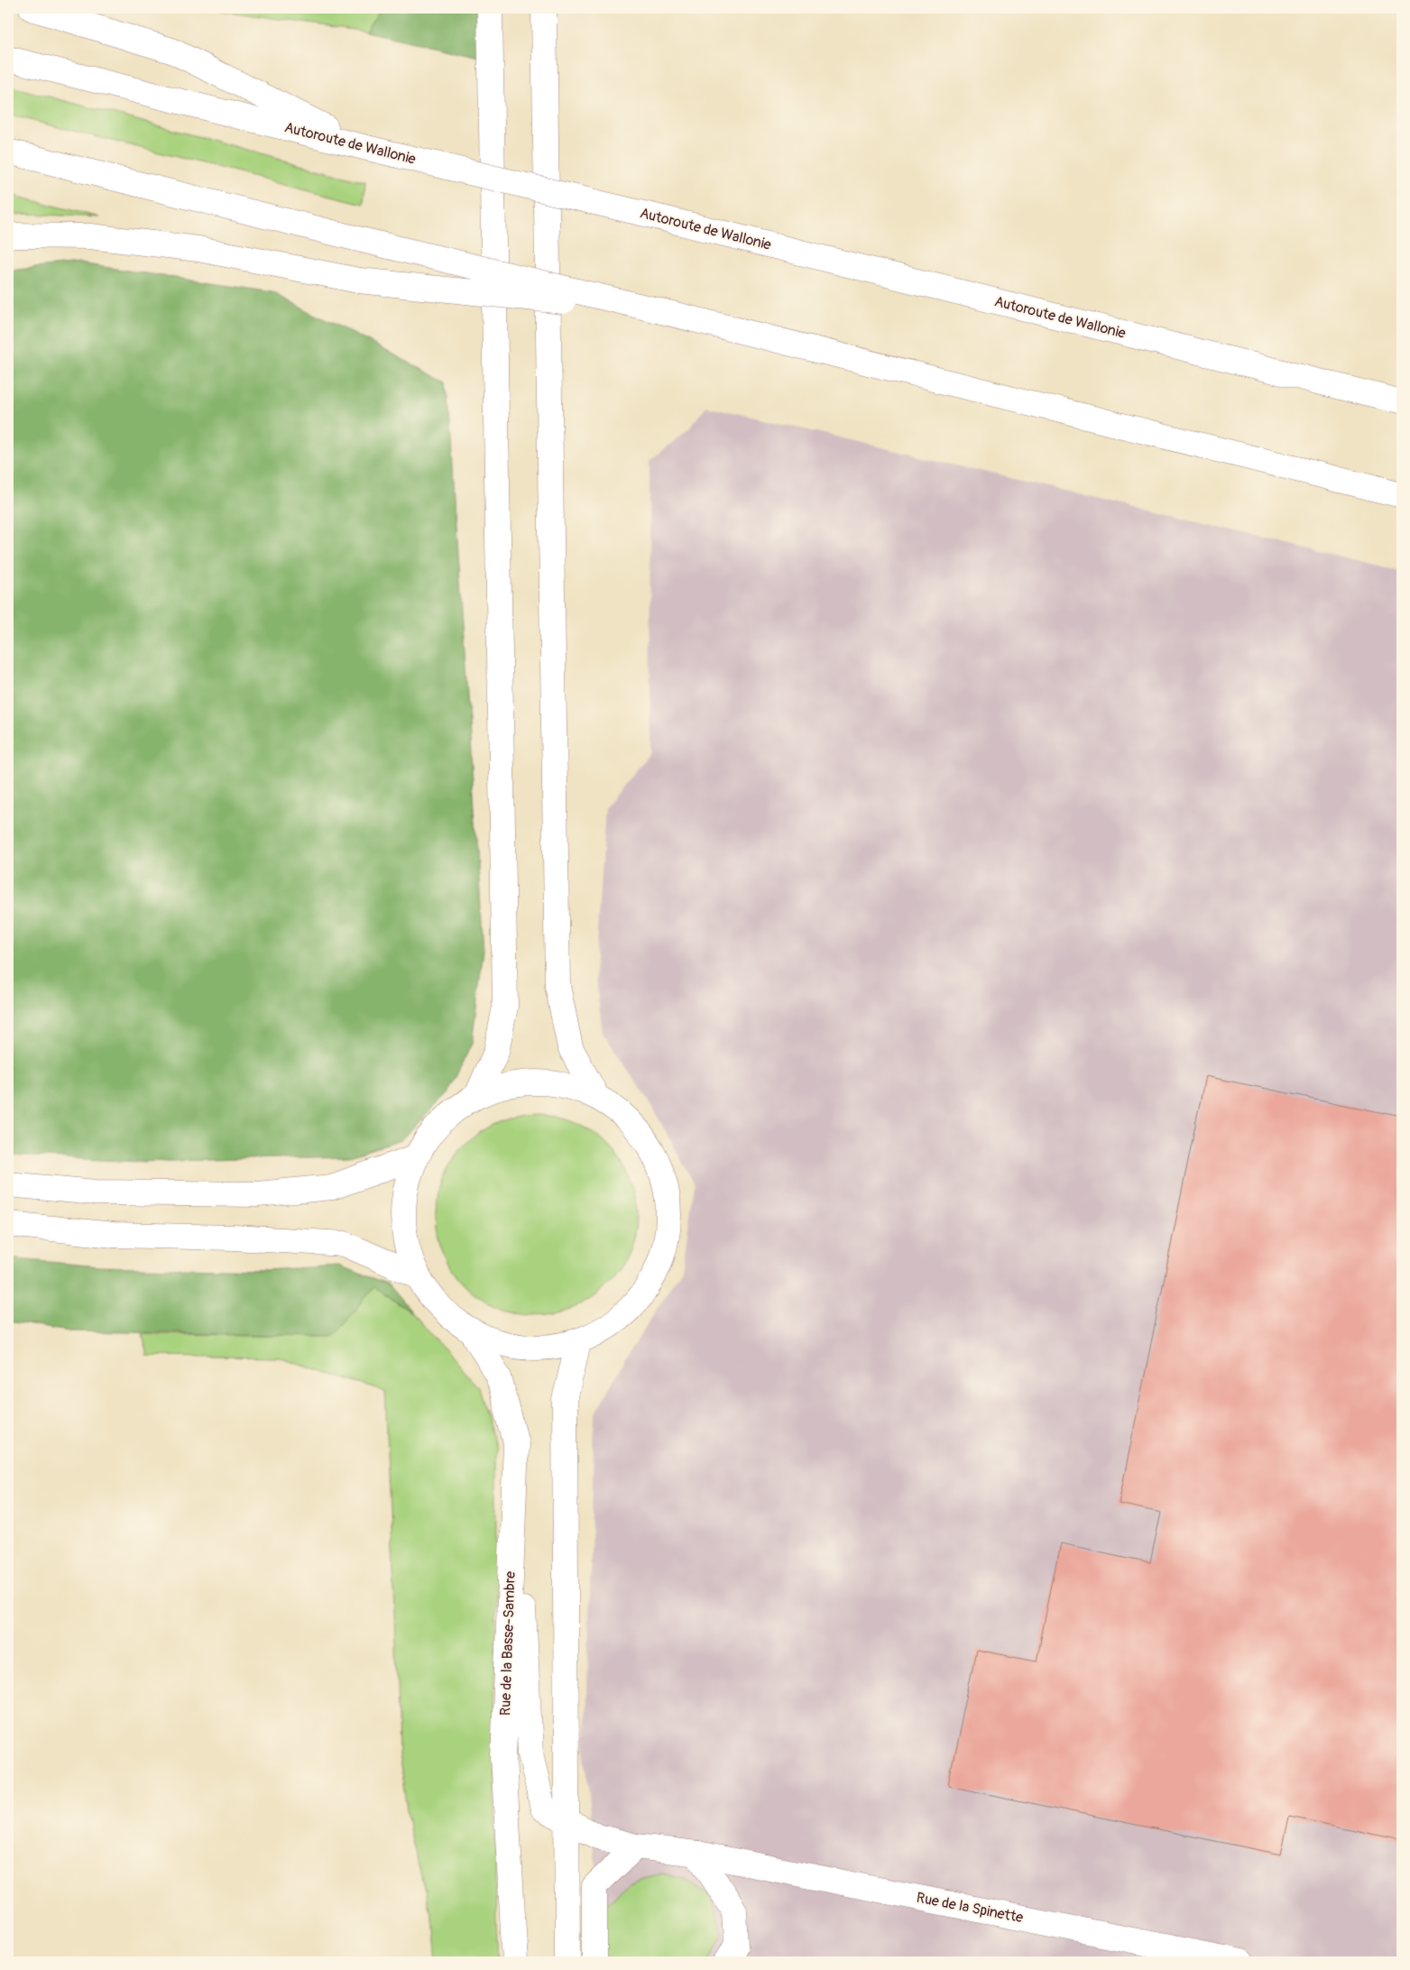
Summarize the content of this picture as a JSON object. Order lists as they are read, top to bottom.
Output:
{
  "streets": {
    "main road": ["Autoroute de Wallonie", "Rue de la Basse-Sambre", "Rue de la Spinette"]
  },
  "crossings": [
    ["Rue de la Basse-Sambre", "Rue de la Spinette"]
  ]
}
